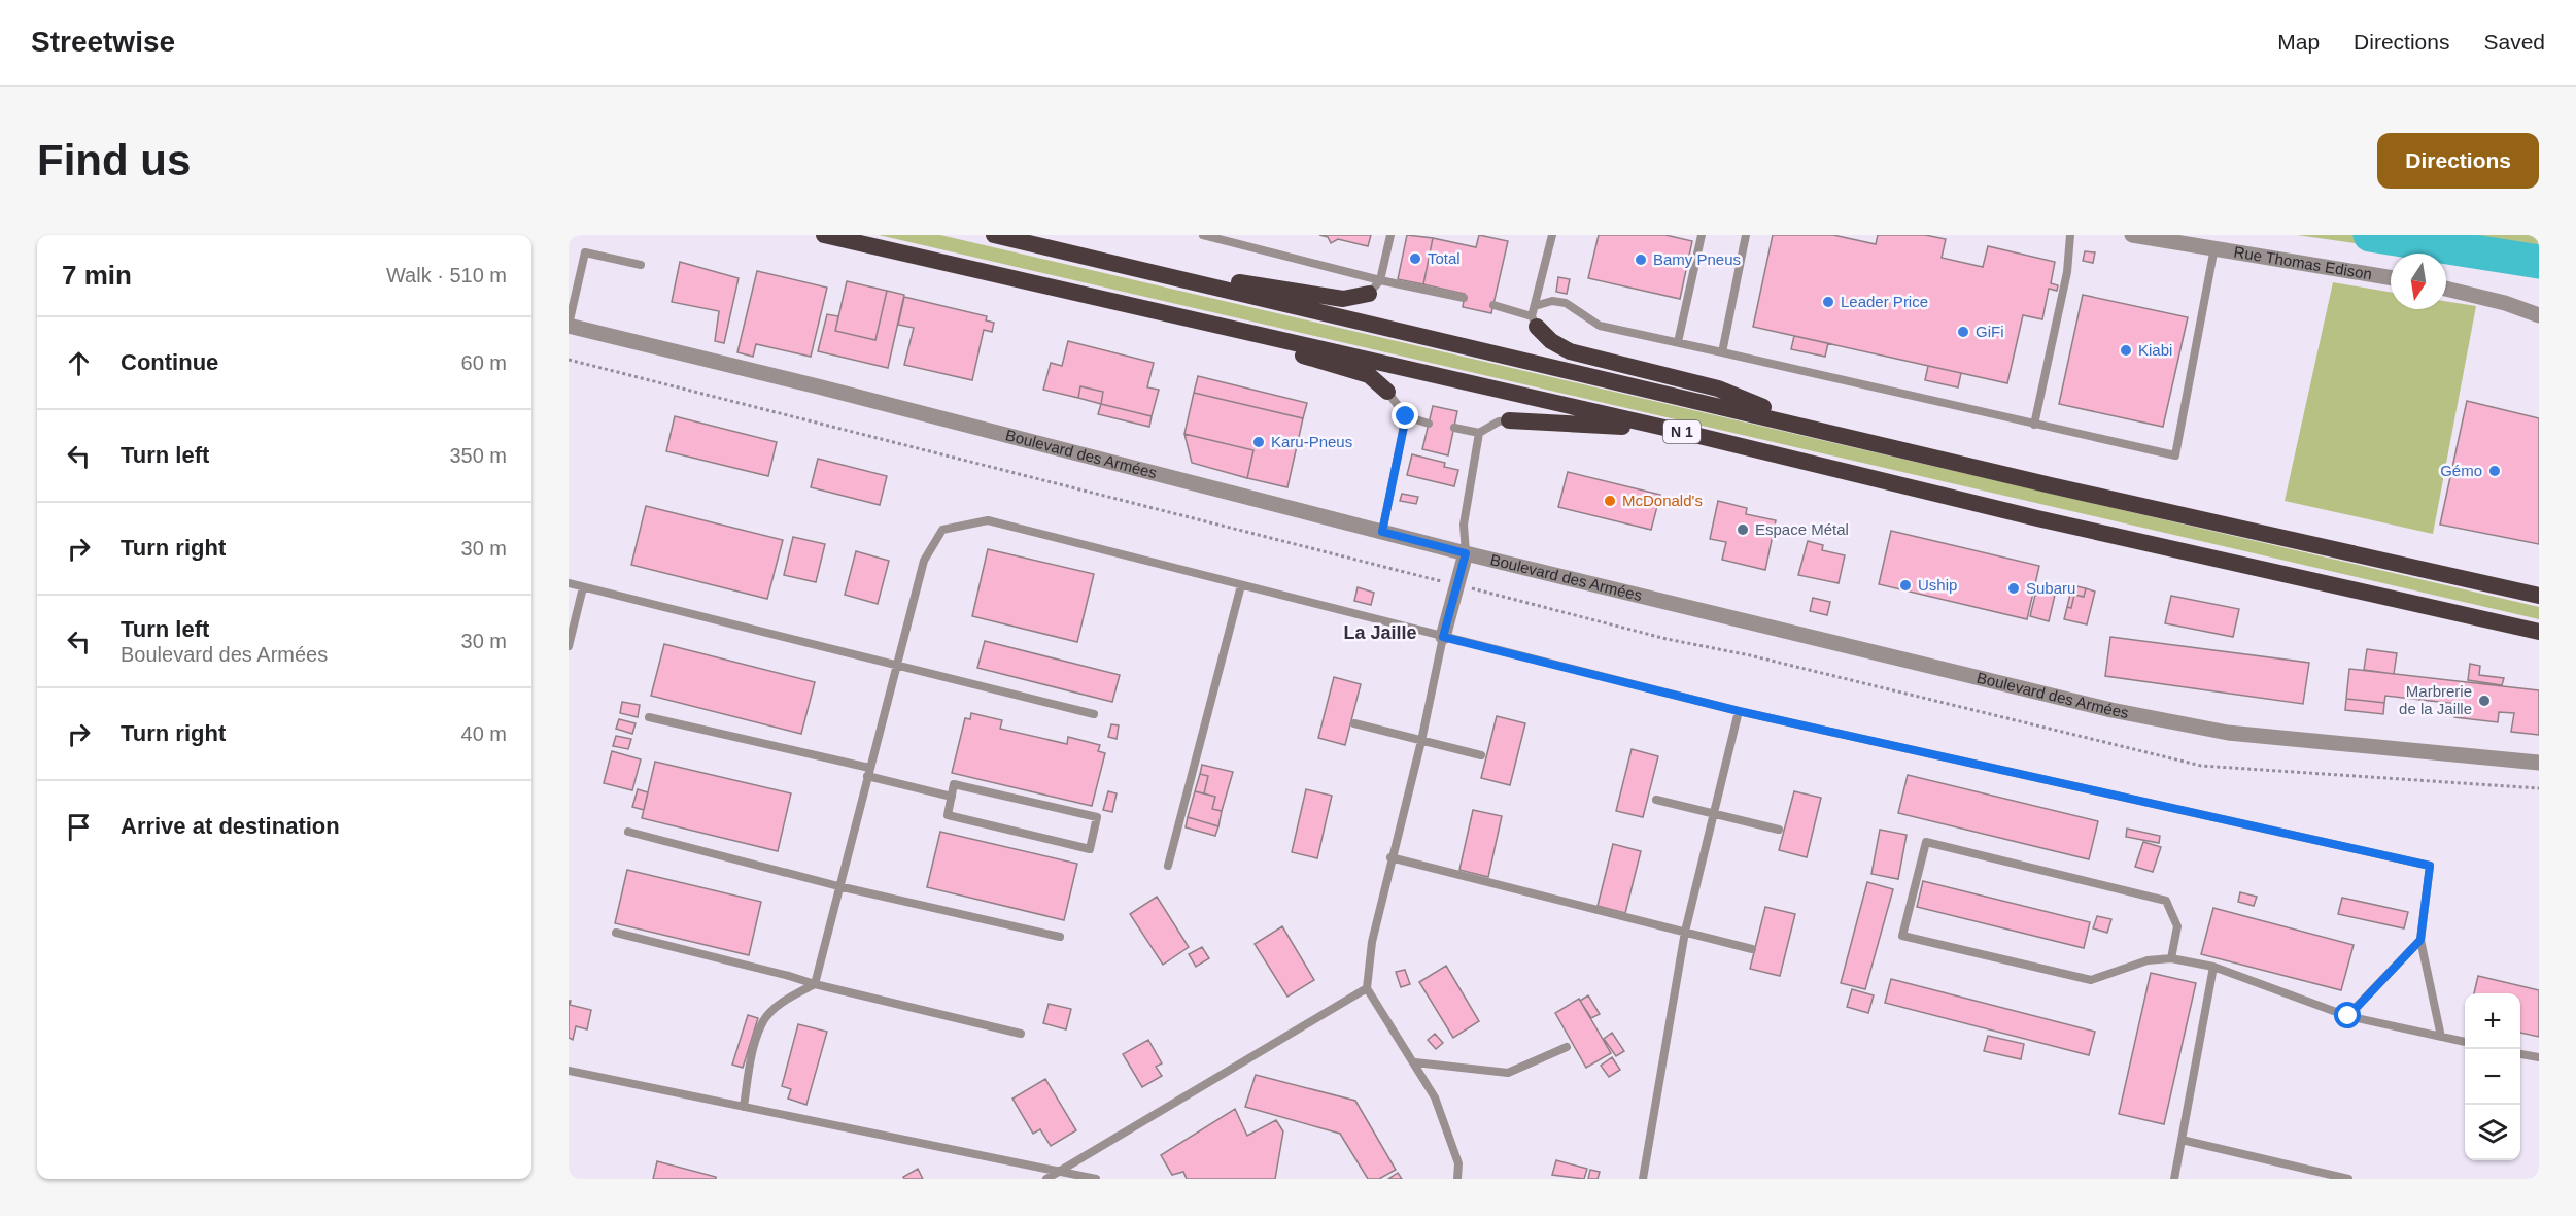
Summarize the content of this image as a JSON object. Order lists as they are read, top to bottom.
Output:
{
  "streets": {
    "highway": ["N 1"],
    "street": ["Rue Thomas Edison", "Boulevard des Armées"]
  },
  "districts": ["La Jaille"],
  "places": [
    "Total",
    "Bamy Pneus",
    "Leader Price",
    "GiFi",
    "Kiabi",
    "Karu-Pneus",
    "Gémo",
    "McDonald's",
    "Espace Métal",
    "Uship",
    "Subaru",
    "Marbrerie de la Jaille"
  ],
  "north": "bottom",
  "page": {
    "header": "Streetwise",
    "nav": ["Map", "Directions", "Saved"],
    "buttons": "Directions",
    "title": "Find us",
    "heading": ["7 min", "Walk · 510 m"],
    "list": [
      ["Continue", "60 m"],
      ["Turn left", "350 m"],
      ["Turn right", "30 m"],
      ["Turn left", "Boulevard des Armées", "30 m"],
      ["Turn right", "40 m"],
      "Arrive at destination"
    ],
    "map_buttons": ["+", "−"]
  }
}
